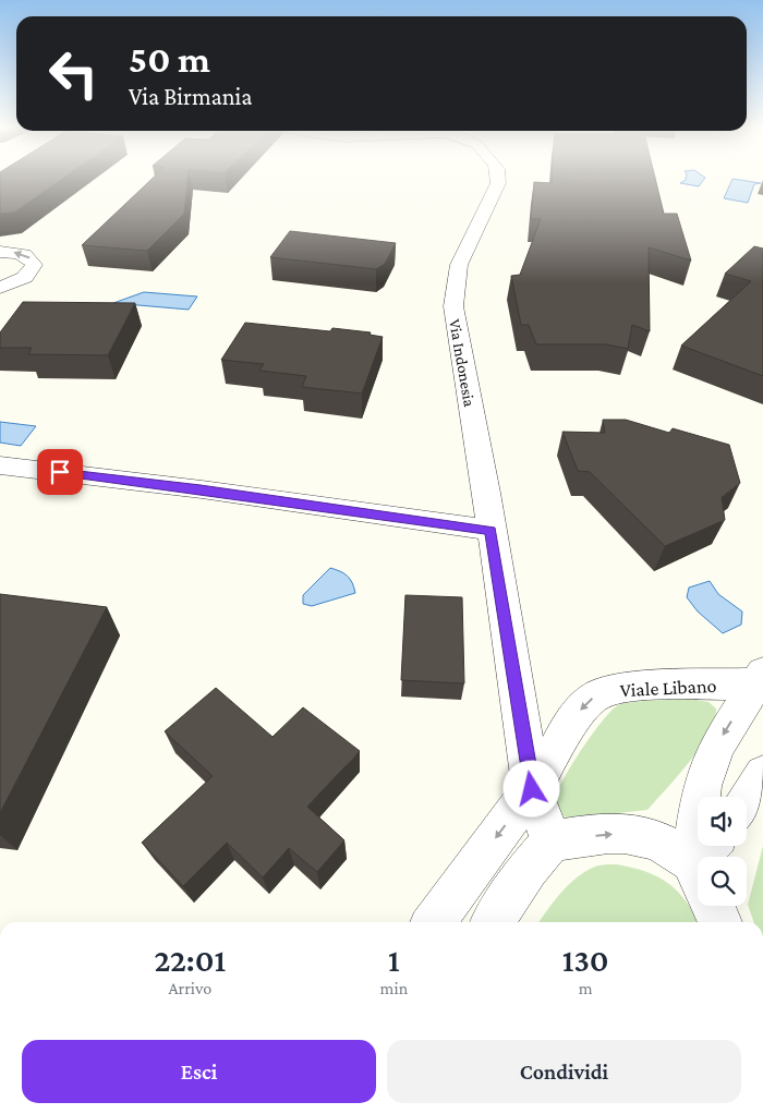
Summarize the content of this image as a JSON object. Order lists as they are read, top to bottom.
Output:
{
  "streets": {
    "street": ["Via Indonesia", "Viale Libano"]
  },
  "crossings": [
    ["Via Indonesia", "Viale Libano"]
  ],
  "page": {
    "turn": ["50 m", "Via Birmania"],
    "eta": [
      "22:01",
      "Arrivo",
      "1",
      "min",
      "130",
      "m"
    ],
    "buttons": ["Esci", "Condividi"]
  }
}
